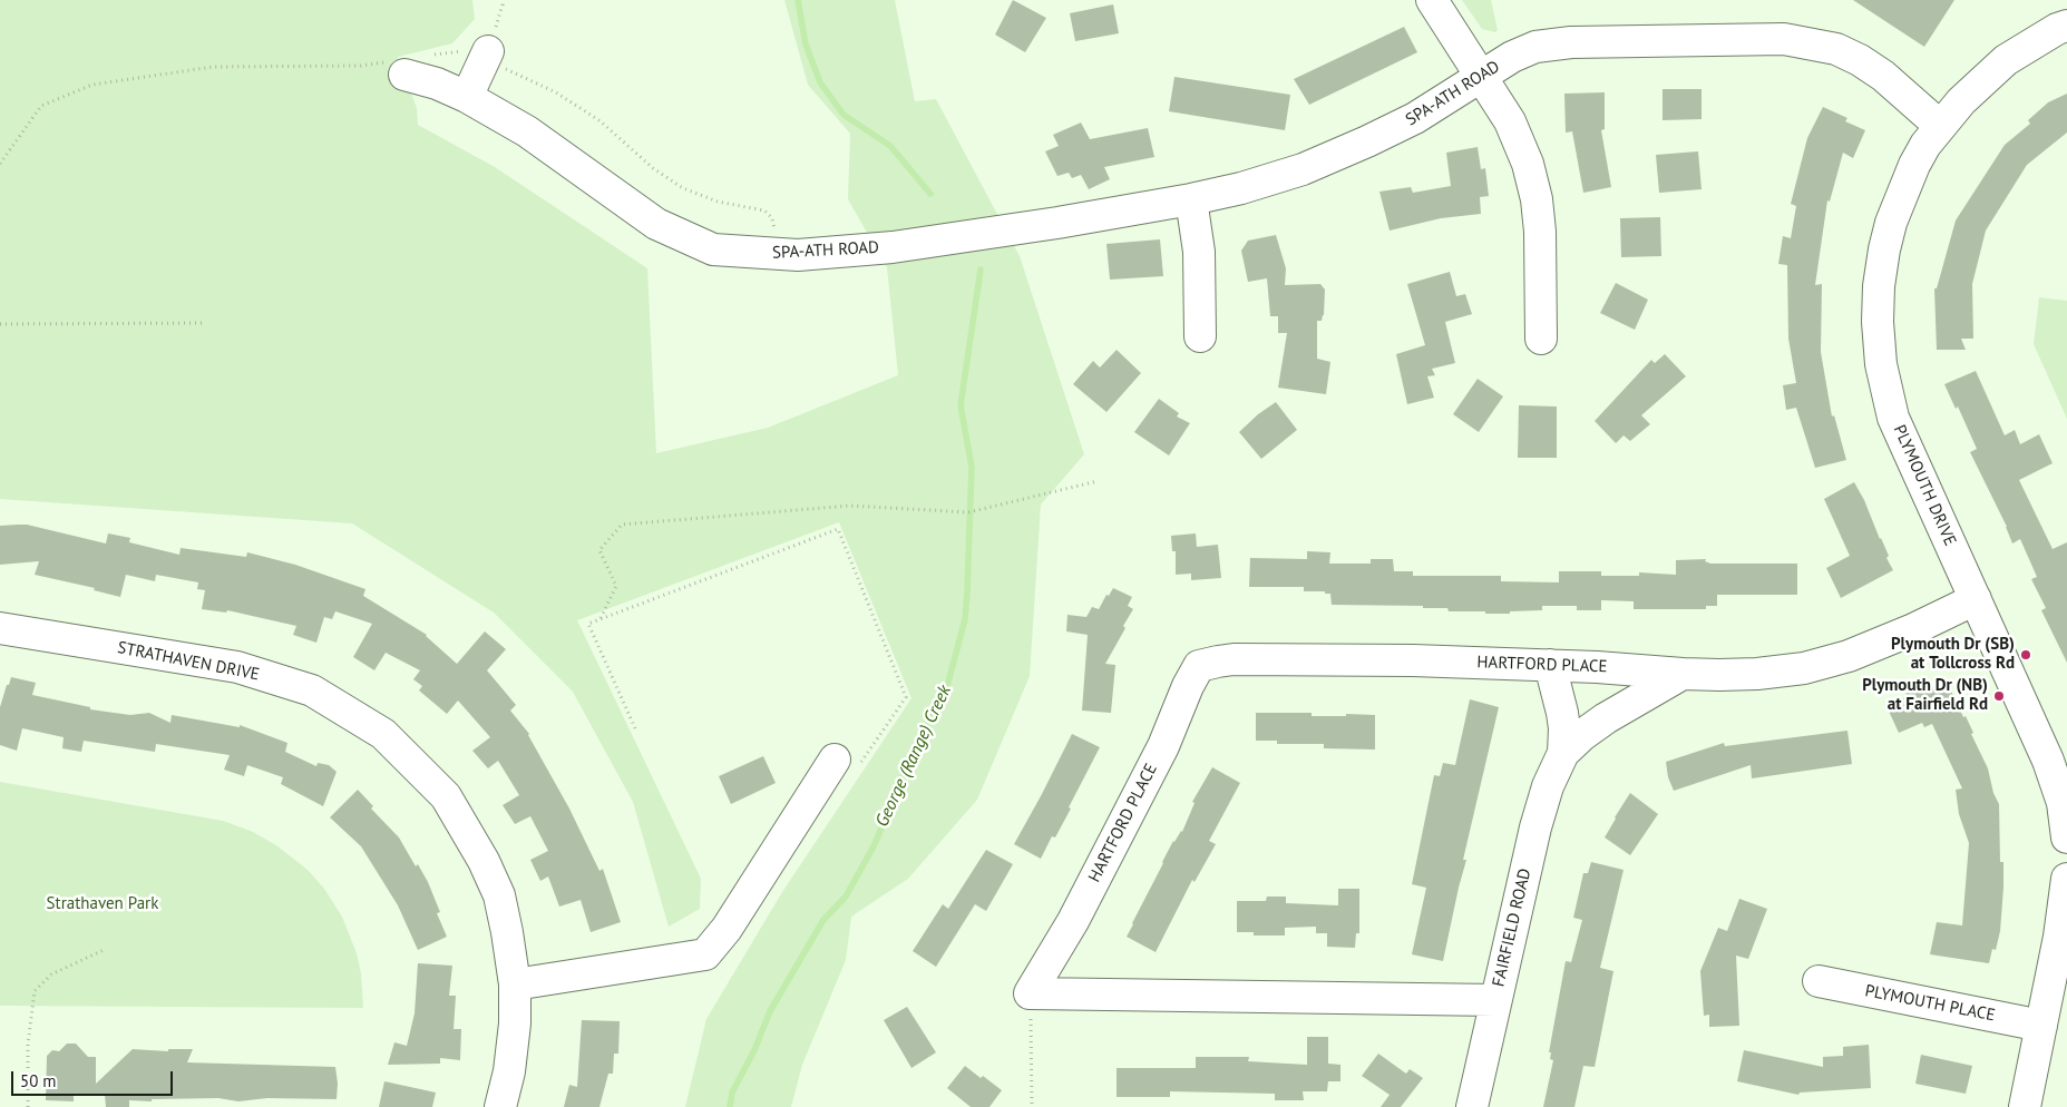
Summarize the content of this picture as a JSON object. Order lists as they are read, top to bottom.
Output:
{
  "streets": {
    "street": [
      "SPA-ATH ROAD",
      "PLYMOUTH DRIVE",
      "STRATHAVEN DRIVE",
      "HARTFORD PLACE",
      "FAIRFIELD ROAD",
      "PLYMOUTH PLACE"
    ]
  },
  "crossings": [
    ["SPA-ATH ROAD", "PLYMOUTH DRIVE"],
    ["PLYMOUTH DRIVE", "FAIRFIELD ROAD"],
    ["HARTFORD PLACE", "FAIRFIELD ROAD"]
  ],
  "water": ["George (Range) Creek"],
  "parks": ["Strathaven Park"],
  "places": ["Plymouth Dr (SB) at Tollcross Rd", "Plymouth Dr (NB) at Fairfield Rd"],
  "scale_bar": "50 m"
}
